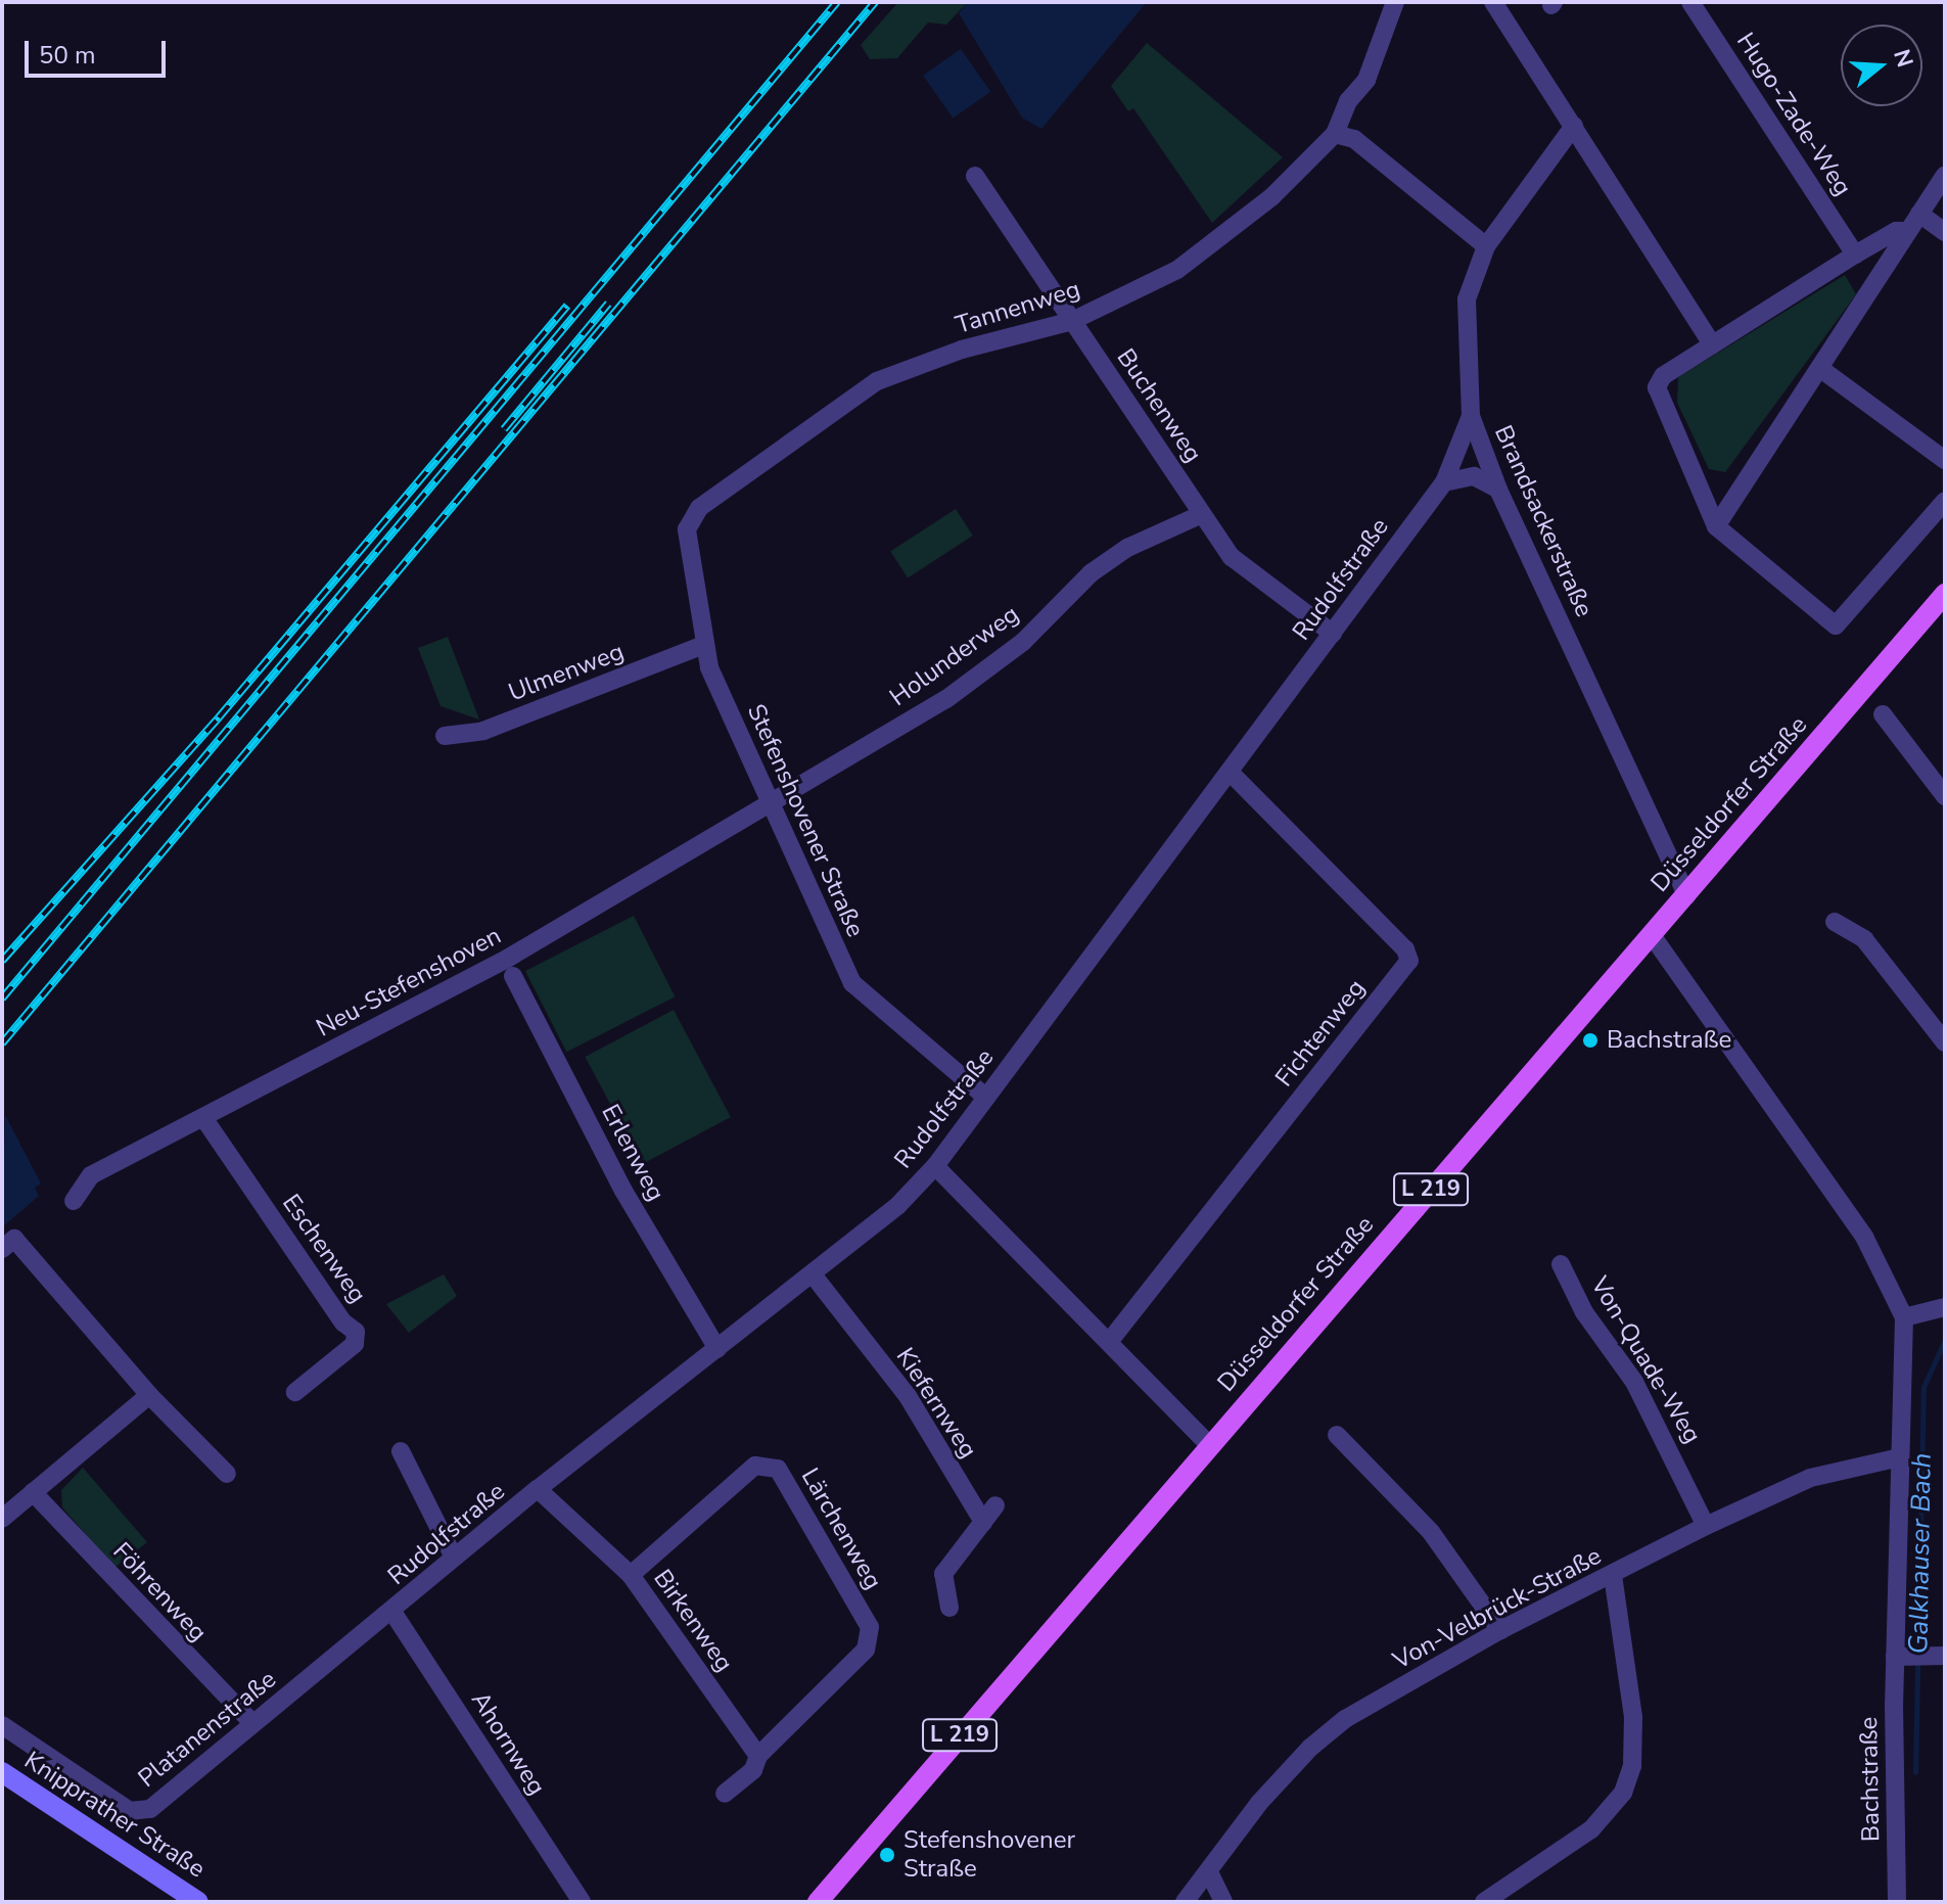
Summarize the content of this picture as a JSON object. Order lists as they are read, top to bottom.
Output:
{
  "streets": {
    "main road": ["Düsseldorfer Straße", "L 219", "Knipprather Straße"],
    "street": [
      "Hugo-Zade-Weg",
      "Tannenweg",
      "Buchenweg",
      "Brandsackerstraße",
      "Rudolfstraße",
      "Holunderweg",
      "Ulmenweg",
      "Stefenshovener Straße",
      "Neu-Stefenshoven",
      "Fichtenweg",
      "Erlenweg",
      "Eschenweg",
      "Von-Quade-Weg",
      "Kiefernweg",
      "Lärchenweg",
      "Föhrenweg",
      "Von-Velbrück-Straße",
      "Birkenweg",
      "Platanenstraße",
      "Ahornweg",
      "Bachstraße"
    ]
  },
  "crossings": [
    ["Tannenweg", "Buchenweg"],
    ["Tannenweg", "Stefenshovener Straße"],
    ["Buchenweg", "Rudolfstraße"],
    ["Buchenweg", "Holunderweg"],
    ["Brandsackerstraße", "Rudolfstraße"],
    ["Brandsackerstraße", "Düsseldorfer Straße"],
    ["Rudolfstraße", "Stefenshovener Straße"],
    ["Rudolfstraße", "Fichtenweg"],
    ["Rudolfstraße", "Erlenweg"],
    ["Rudolfstraße", "Kiefernweg"],
    ["Rudolfstraße", "Birkenweg"],
    ["Rudolfstraße", "Platanenstraße"],
    ["Rudolfstraße", "Ahornweg"],
    ["Holunderweg", "Stefenshovener Straße"],
    ["Holunderweg", "Neu-Stefenshoven"],
    ["Ulmenweg", "Stefenshovener Straße"],
    ["Düsseldorfer Straße", "Bachstraße"],
    ["Stefenshovener Straße", "Neu-Stefenshoven"],
    ["Neu-Stefenshoven", "Eschenweg"],
    ["Von-Quade-Weg", "Von-Velbrück-Straße"],
    ["Lärchenweg", "Birkenweg"],
    ["Föhrenweg", "Platanenstraße"],
    ["Von-Velbrück-Straße", "Bachstraße"]
  ],
  "water": ["Galkhauser Bach"],
  "places": ["Bachstraße", "Stefenshovener Straße"],
  "scale_bar": "50 m",
  "north": "right"
}
